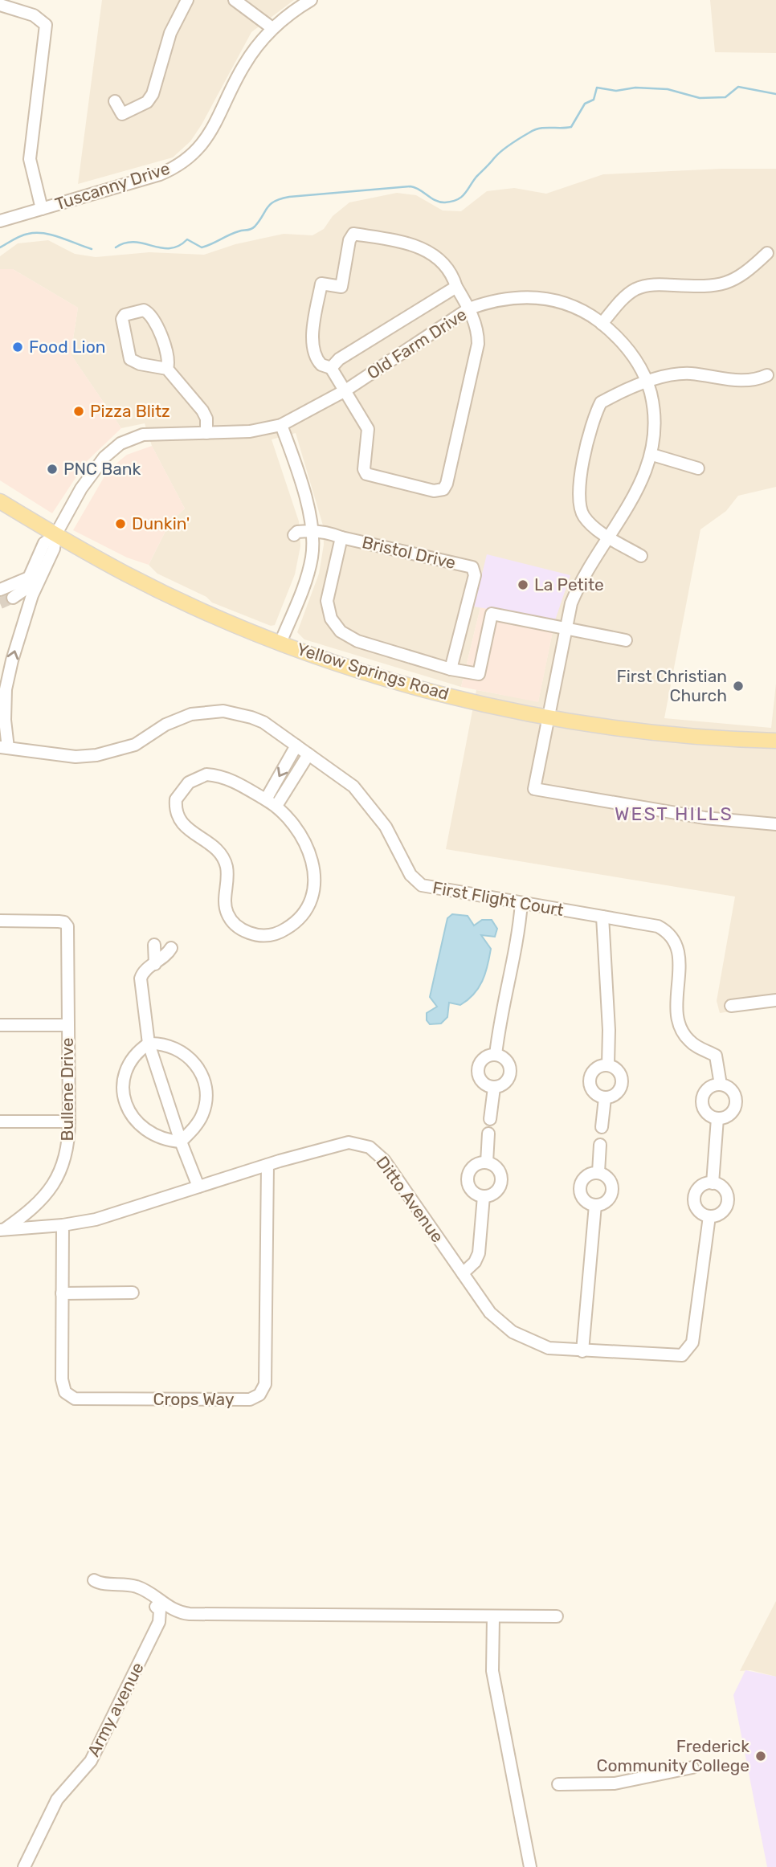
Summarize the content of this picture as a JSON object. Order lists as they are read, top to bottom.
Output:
{
  "streets": {
    "main road": ["Yellow Springs Road"],
    "street": [
      "Tuscanny Drive",
      "Old Farm Drive",
      "Bristol Drive",
      "First Flight Court",
      "Bullene Drive",
      "Ditto Avenue",
      "Crops Way",
      "Army avenue"
    ]
  },
  "crossings": [
    ["Old Farm Drive", "Bristol Drive"],
    ["Old Farm Drive", "Yellow Springs Road"],
    ["Bullene Drive", "Ditto Avenue"],
    ["Ditto Avenue", "Crops Way"]
  ],
  "districts": ["WEST HILLS"],
  "places": [
    "Food Lion",
    "Pizza Blitz",
    "PNC Bank",
    "Dunkin'",
    "La Petite",
    "First Christian Church",
    "Frederick Community College"
  ]
}
